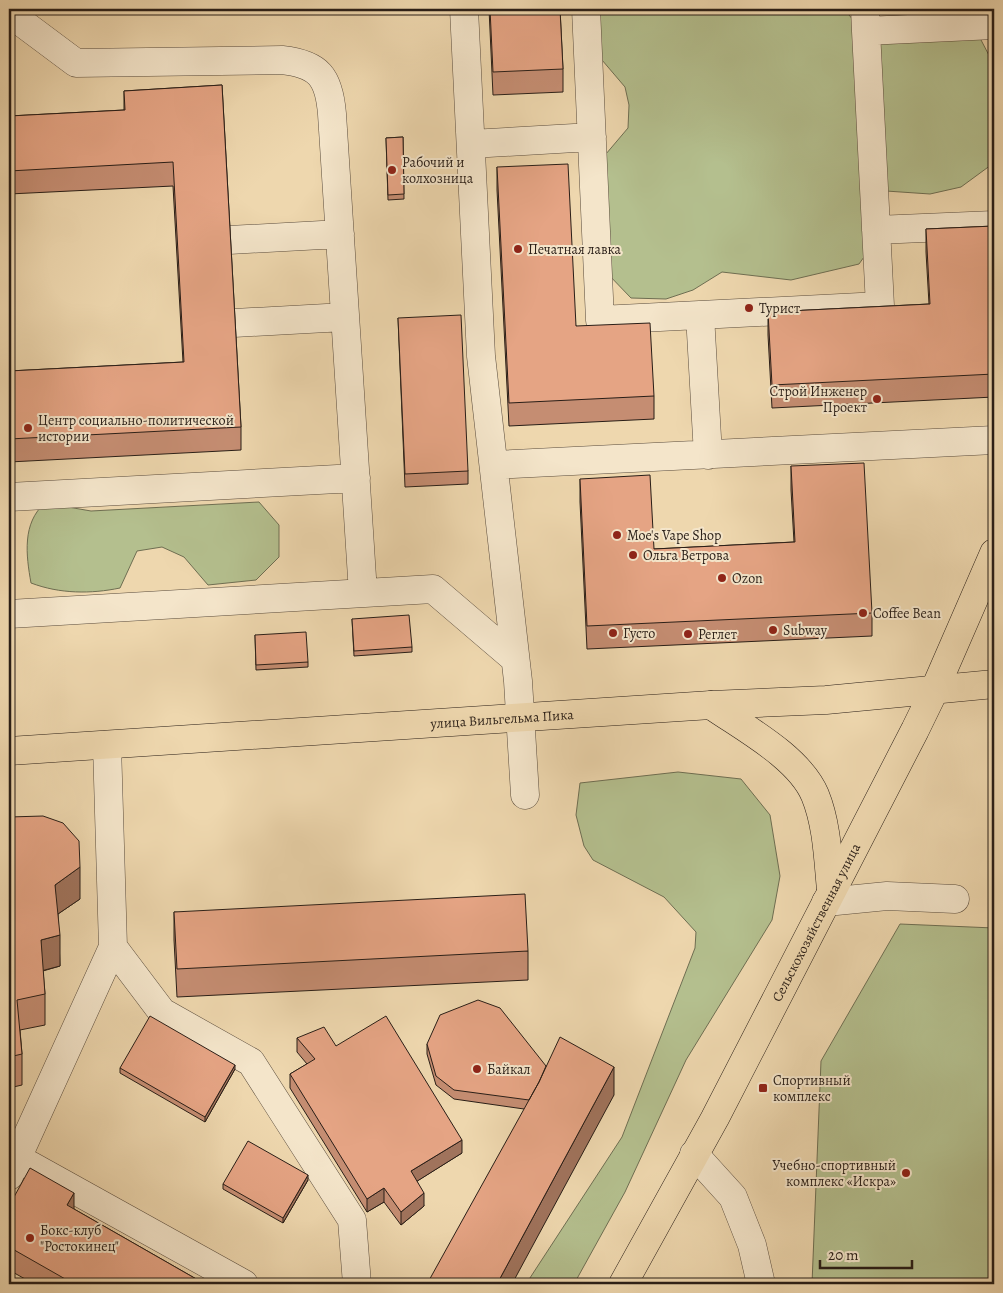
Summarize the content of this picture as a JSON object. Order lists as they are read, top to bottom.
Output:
{
  "streets": {
    "main road": ["улица Вильгельма Пика", "Сельскохозяйственная улица"]
  },
  "crossings": [
    ["улица Вильгельма Пика", "Сельскохозяйственная улица"]
  ],
  "places": {
    "other": [
      "Рабочий и колхозница",
      "Печатная лавка",
      "Турист",
      "Строй Инженер Проект",
      "Центр социально-политической истории",
      "Moe's Vape Shop",
      "Ольга Ветрова",
      "Ozon",
      "Coffee Bean",
      "Subway",
      "Густо",
      "Реглет",
      "Байкал",
      "Учебно-спортивный комплекс «Искра»",
      "Бокс-клуб \"Ростокинец\""
    ],
    "transit": ["Спортивный комплекс"]
  },
  "scale_bar": "20 m"
}
